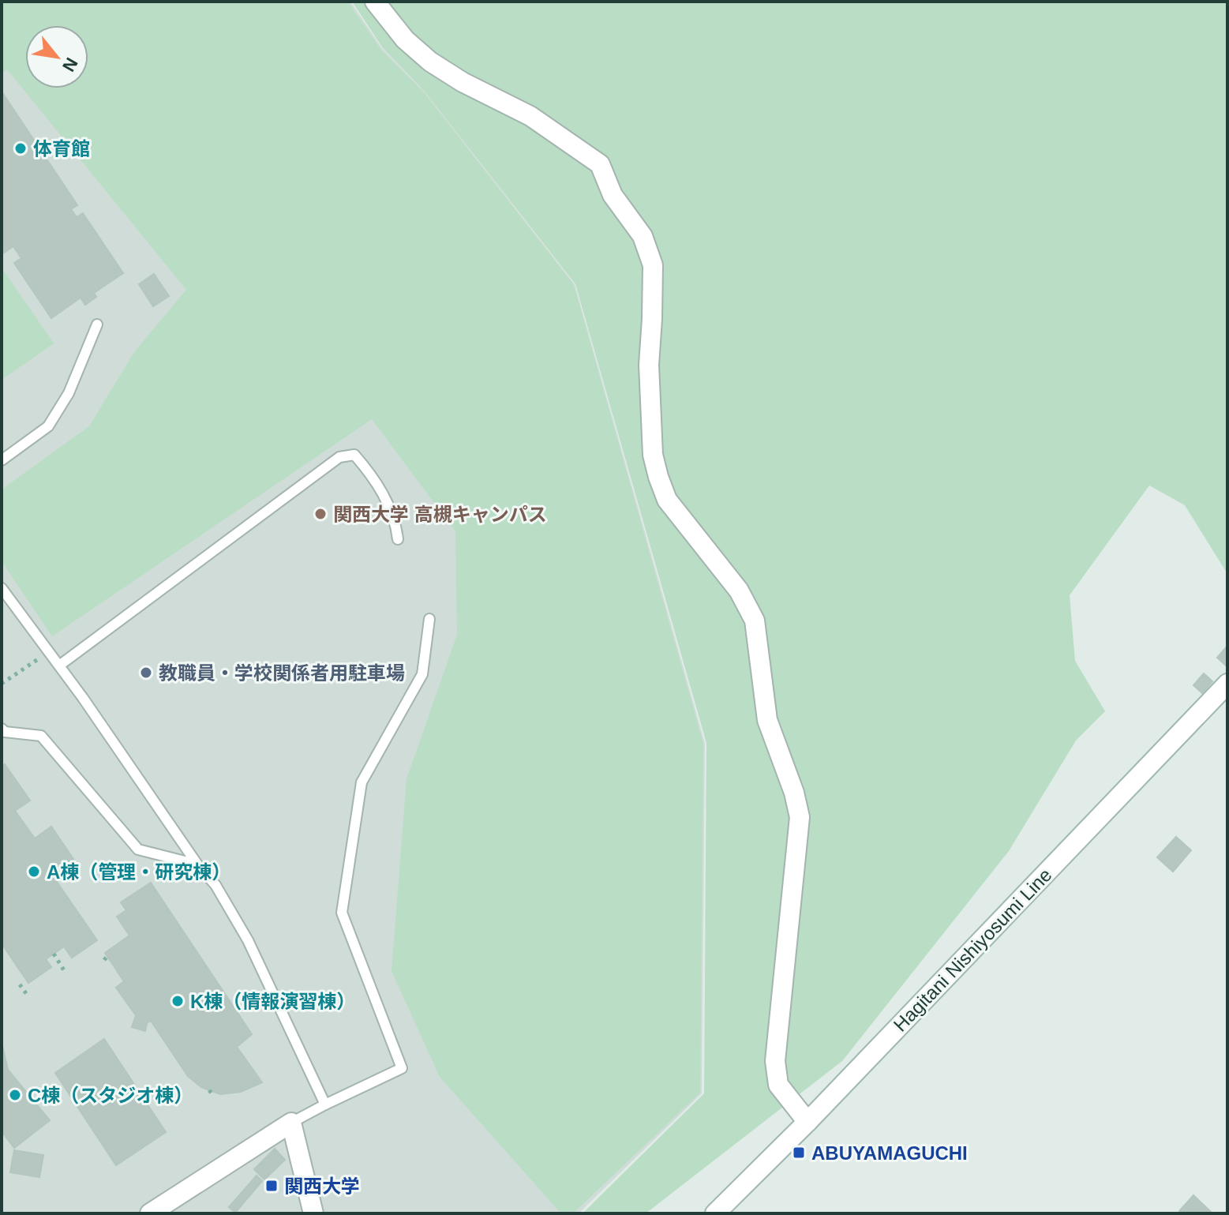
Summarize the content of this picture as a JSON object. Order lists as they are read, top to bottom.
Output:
{
  "streets": {
    "street": ["Hagitani Nishiyosumi Line"]
  },
  "places": {
    "other": [
      "体育館",
      "関西大学 高槻キャンパス",
      "教職員・学校関係者用駐車場",
      "A棟（管理・研究棟）",
      "K棟（情報演習棟）",
      "C棟（スタジオ棟）"
    ],
    "transit": ["ABUYAMAGUCHI", "関西大学"]
  },
  "north": "bottom right"
}
